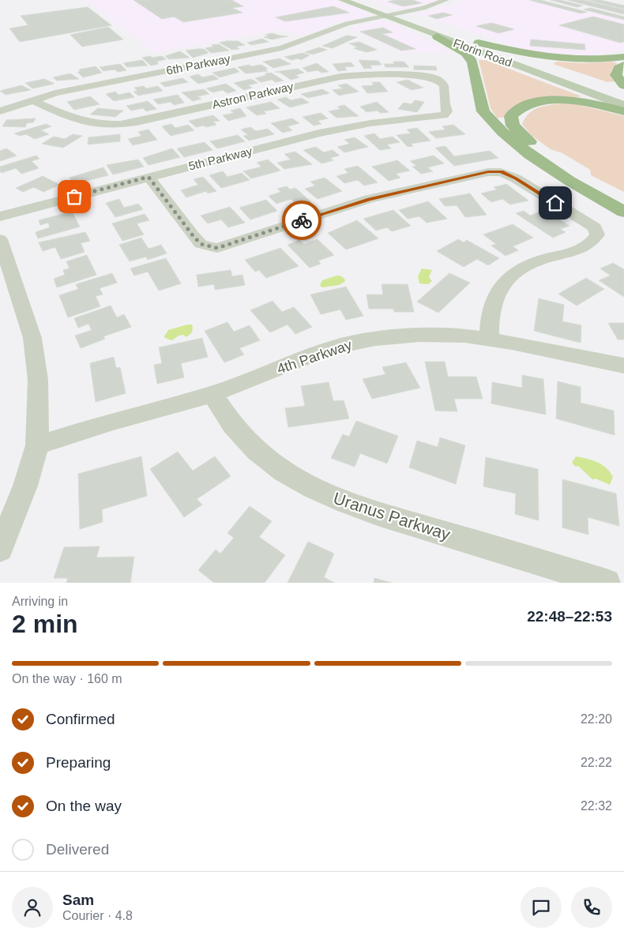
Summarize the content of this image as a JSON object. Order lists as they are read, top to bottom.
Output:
{
  "streets": {
    "main road": ["Florin Road"],
    "street": [
      "6th Parkway",
      "Astron Parkway",
      "5th Parkway",
      "4th Parkway",
      "Uranus Parkway"
    ]
  },
  "crossings": [
    ["Florin Road", "6th Parkway"],
    ["6th Parkway", "Astron Parkway"],
    ["Astron Parkway", "5th Parkway"],
    ["4th Parkway", "Uranus Parkway"]
  ],
  "page": {
    "heading": ["2 min", "Arriving in", "22:48–22:53"],
    "panel": ["Sam", "Courier · 4.8"],
    "bar": "On the way · 160 m",
    "list": [
      ["Confirmed", "22:20"],
      ["Preparing", "22:22"],
      ["On the way", "22:32"],
      "Delivered"
    ]
  }
}
